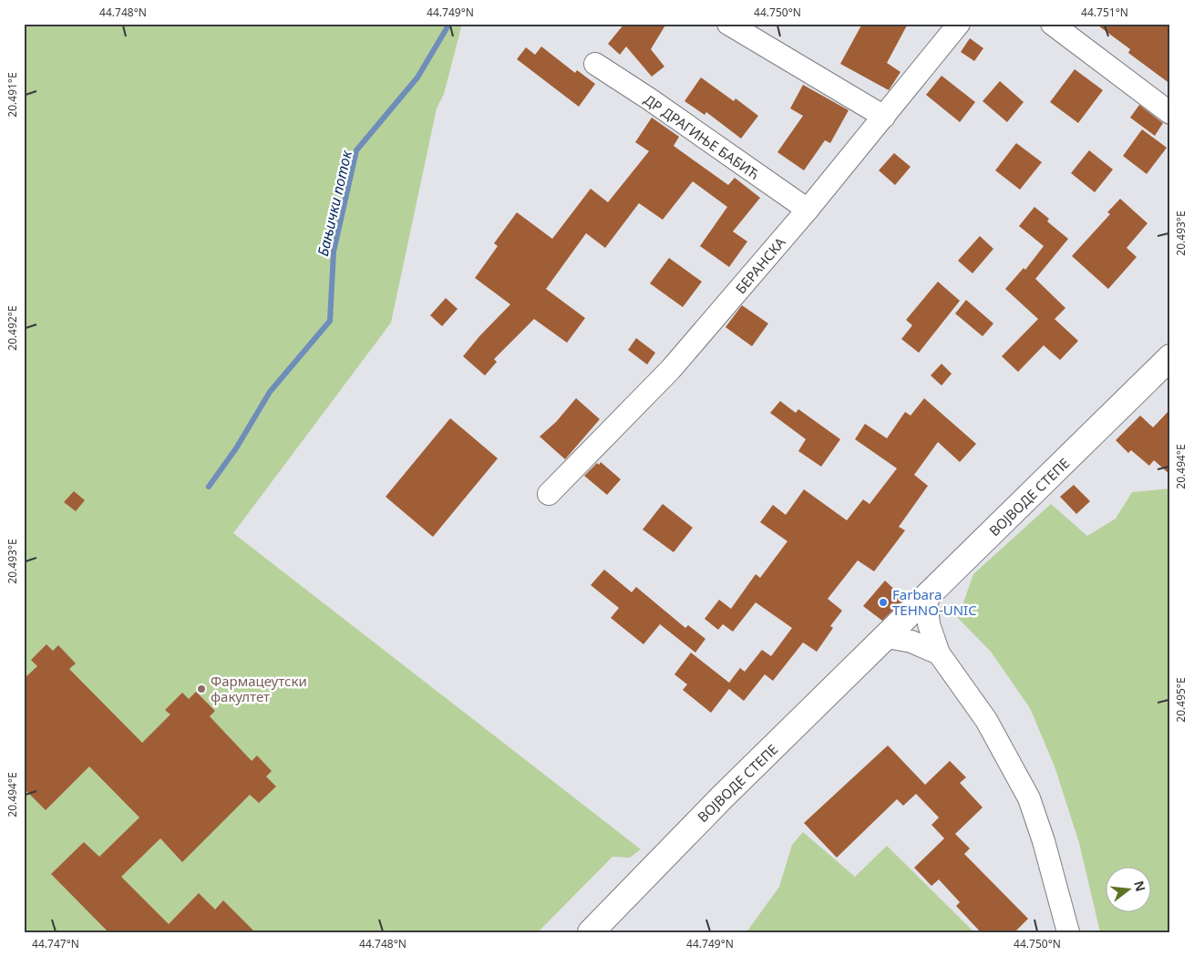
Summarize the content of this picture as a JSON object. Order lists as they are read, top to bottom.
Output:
{
  "streets": {
    "street": ["ДР ДРАГИЊЕ БАБИЋ", "БЕРАНСКА", "ВОЈВОДЕ СТЕПЕ"]
  },
  "crossings": [
    ["ДР ДРАГИЊЕ БАБИЋ", "БЕРАНСКА"]
  ],
  "water": ["Бањички поток"],
  "places": ["Farbara TEHNO-UNIC", "Фармацеутски факултет"],
  "north": "right",
  "coordinates": [
    "44.748°N",
    "44.749°N",
    "44.750°N",
    "44.751°N",
    "20.491°E",
    "20.493°E",
    "20.492°E",
    "20.494°E",
    "20.495°E",
    "44.747°N"
  ]
}
